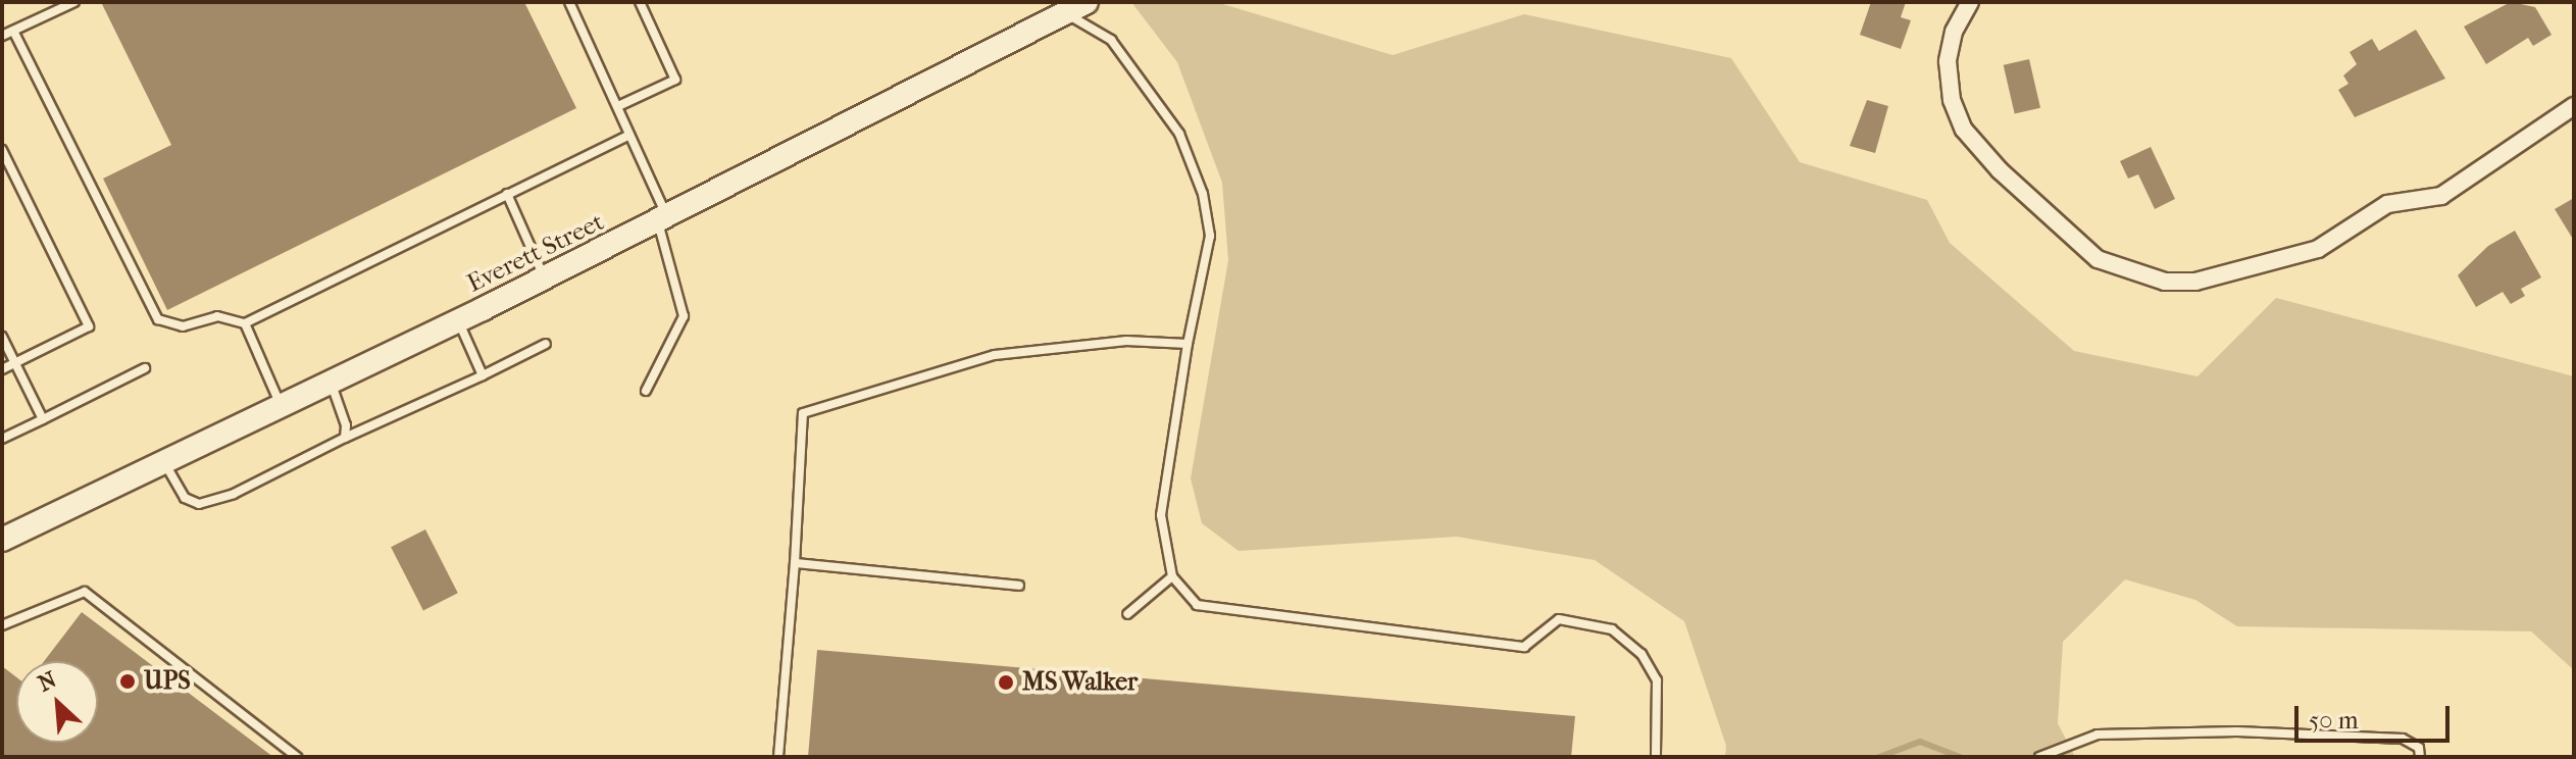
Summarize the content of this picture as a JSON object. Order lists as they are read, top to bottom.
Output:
{
  "streets": {
    "street": ["Everett Street"]
  },
  "places": ["UPS", "MS Walker"],
  "scale_bar": "50 m",
  "north": "top left"
}
